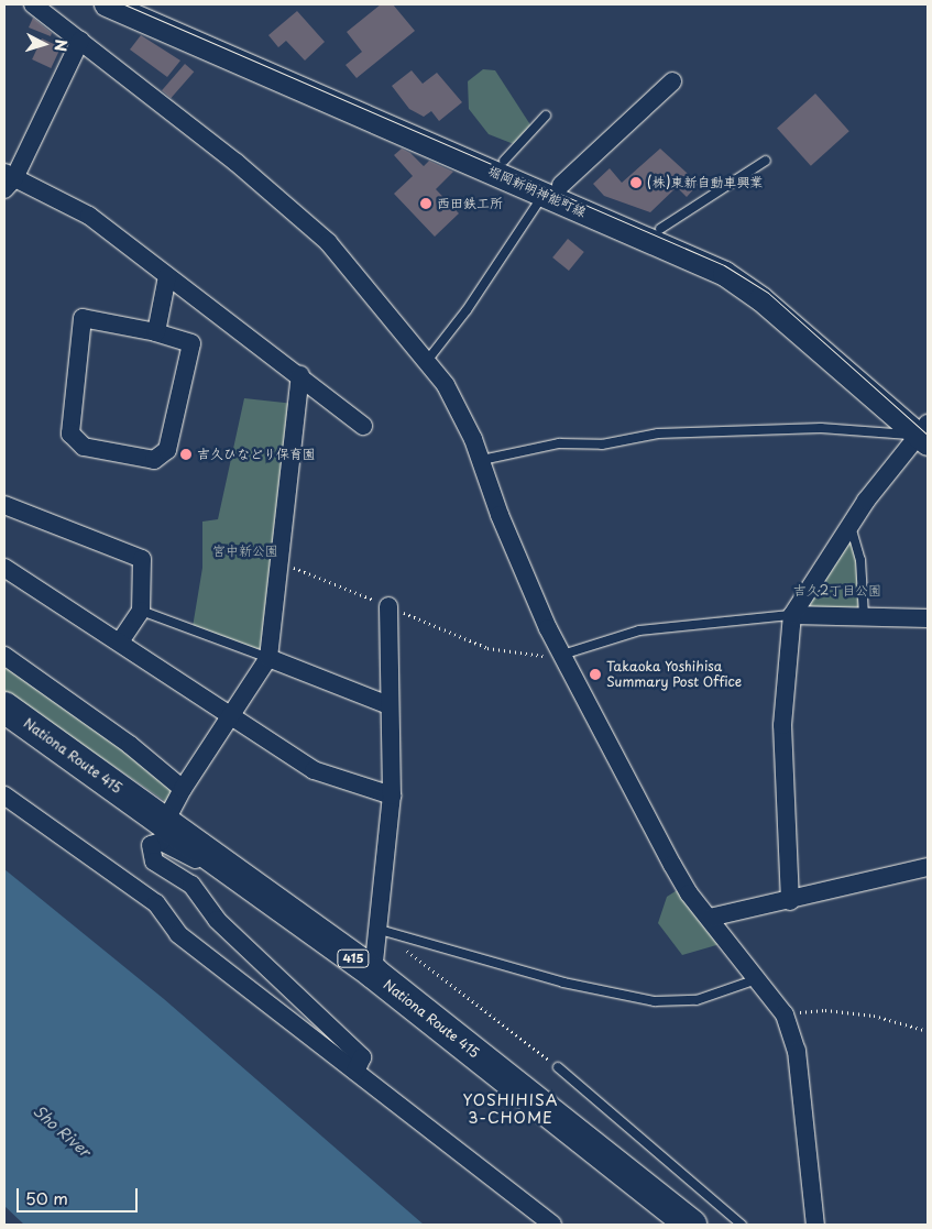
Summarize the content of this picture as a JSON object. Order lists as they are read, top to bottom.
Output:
{
  "streets": {
    "highway": ["Nationa Route 415", "415"],
    "main road": ["堀岡新明神能町線"]
  },
  "districts": ["YOSHIHISA 3-CHOME"],
  "water": ["Sho River"],
  "parks": ["宮中新公園", "吉久2丁目公園"],
  "places": [
    "(株)東新自動車興業",
    "西田鉄工所",
    "吉久ひなどり保育園",
    "Takaoka Yoshihisa Summary Post Office"
  ],
  "scale_bar": "50 m",
  "north": "right"
}
